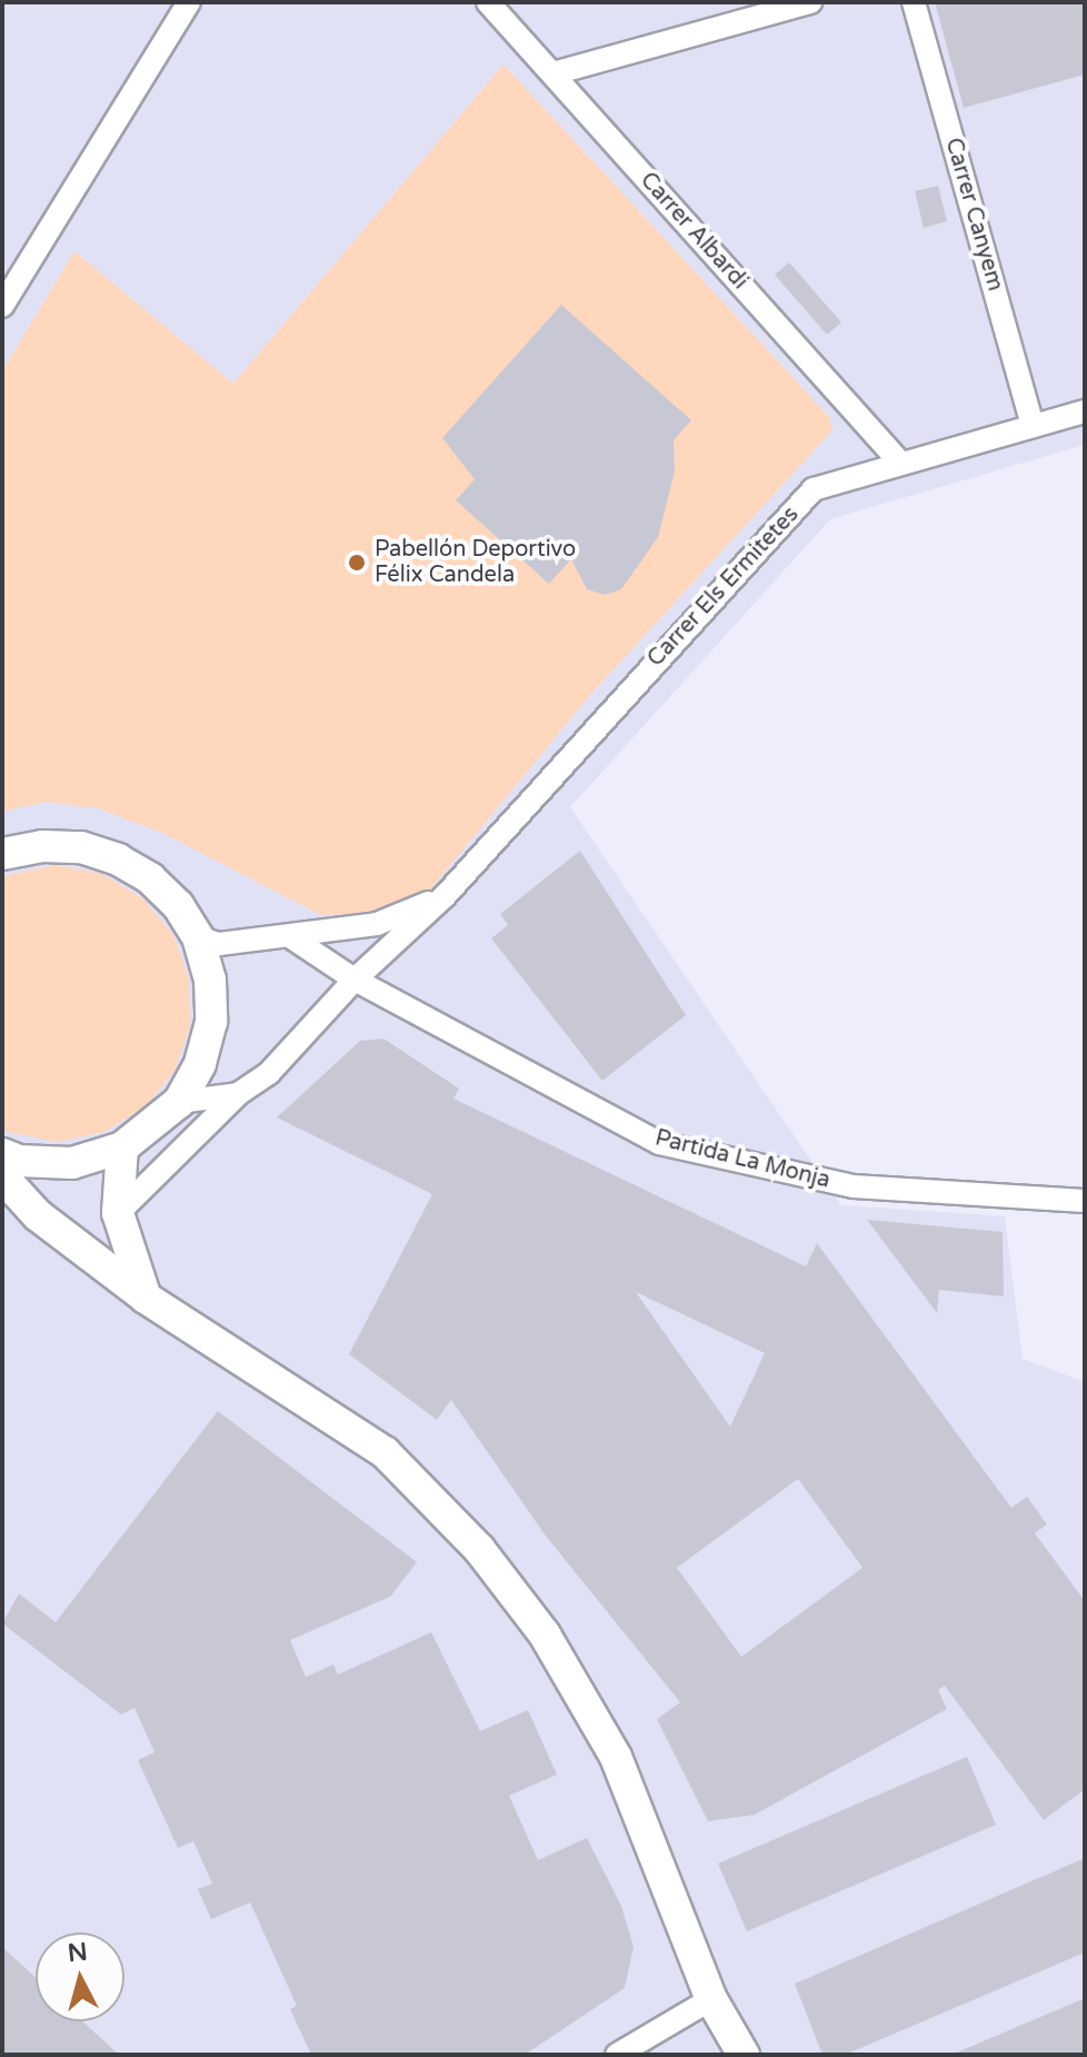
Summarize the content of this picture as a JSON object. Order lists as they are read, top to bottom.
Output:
{
  "streets": {
    "street": [
      "Carrer Canyem",
      "Carrer Albardi",
      "Carrer Els Ermitetes",
      "Partida La Monja"
    ]
  },
  "crossings": [
    ["Carrer Canyem", "Carrer Els Ermitetes"],
    ["Carrer Albardi", "Carrer Els Ermitetes"],
    ["Carrer Els Ermitetes", "Partida La Monja"]
  ],
  "places": ["Pabellón Deportivo Félix Candela"],
  "north": "top"
}
